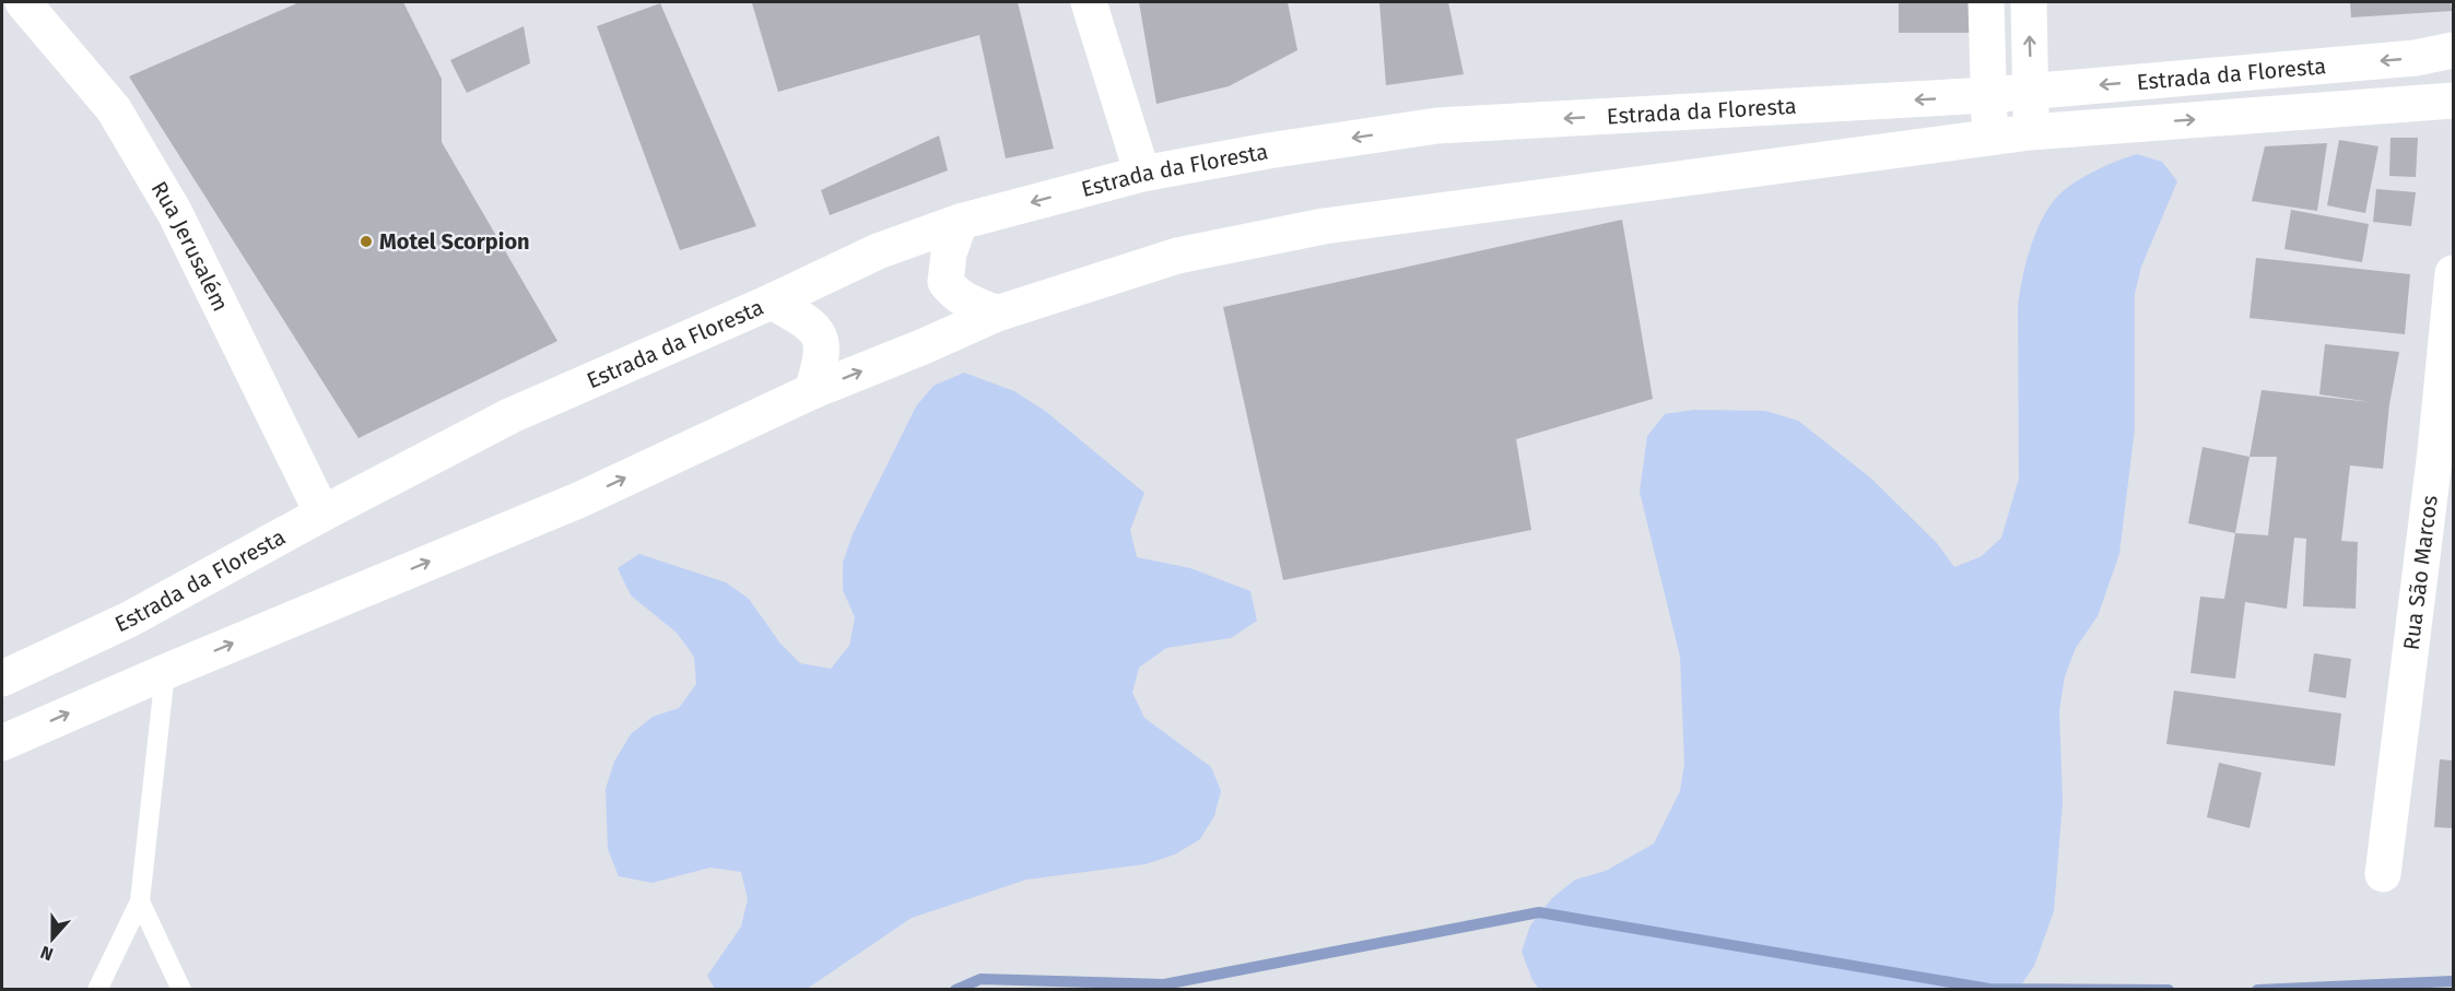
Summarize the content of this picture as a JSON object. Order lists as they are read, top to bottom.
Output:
{
  "streets": {
    "main road": ["Estrada da Floresta", "Rua Jerusalém", "Rua São Marcos"]
  },
  "crossings": [
    ["Estrada da Floresta", "Rua Jerusalém"]
  ],
  "places": ["Motel Scorpion"],
  "north": "bottom"
}
